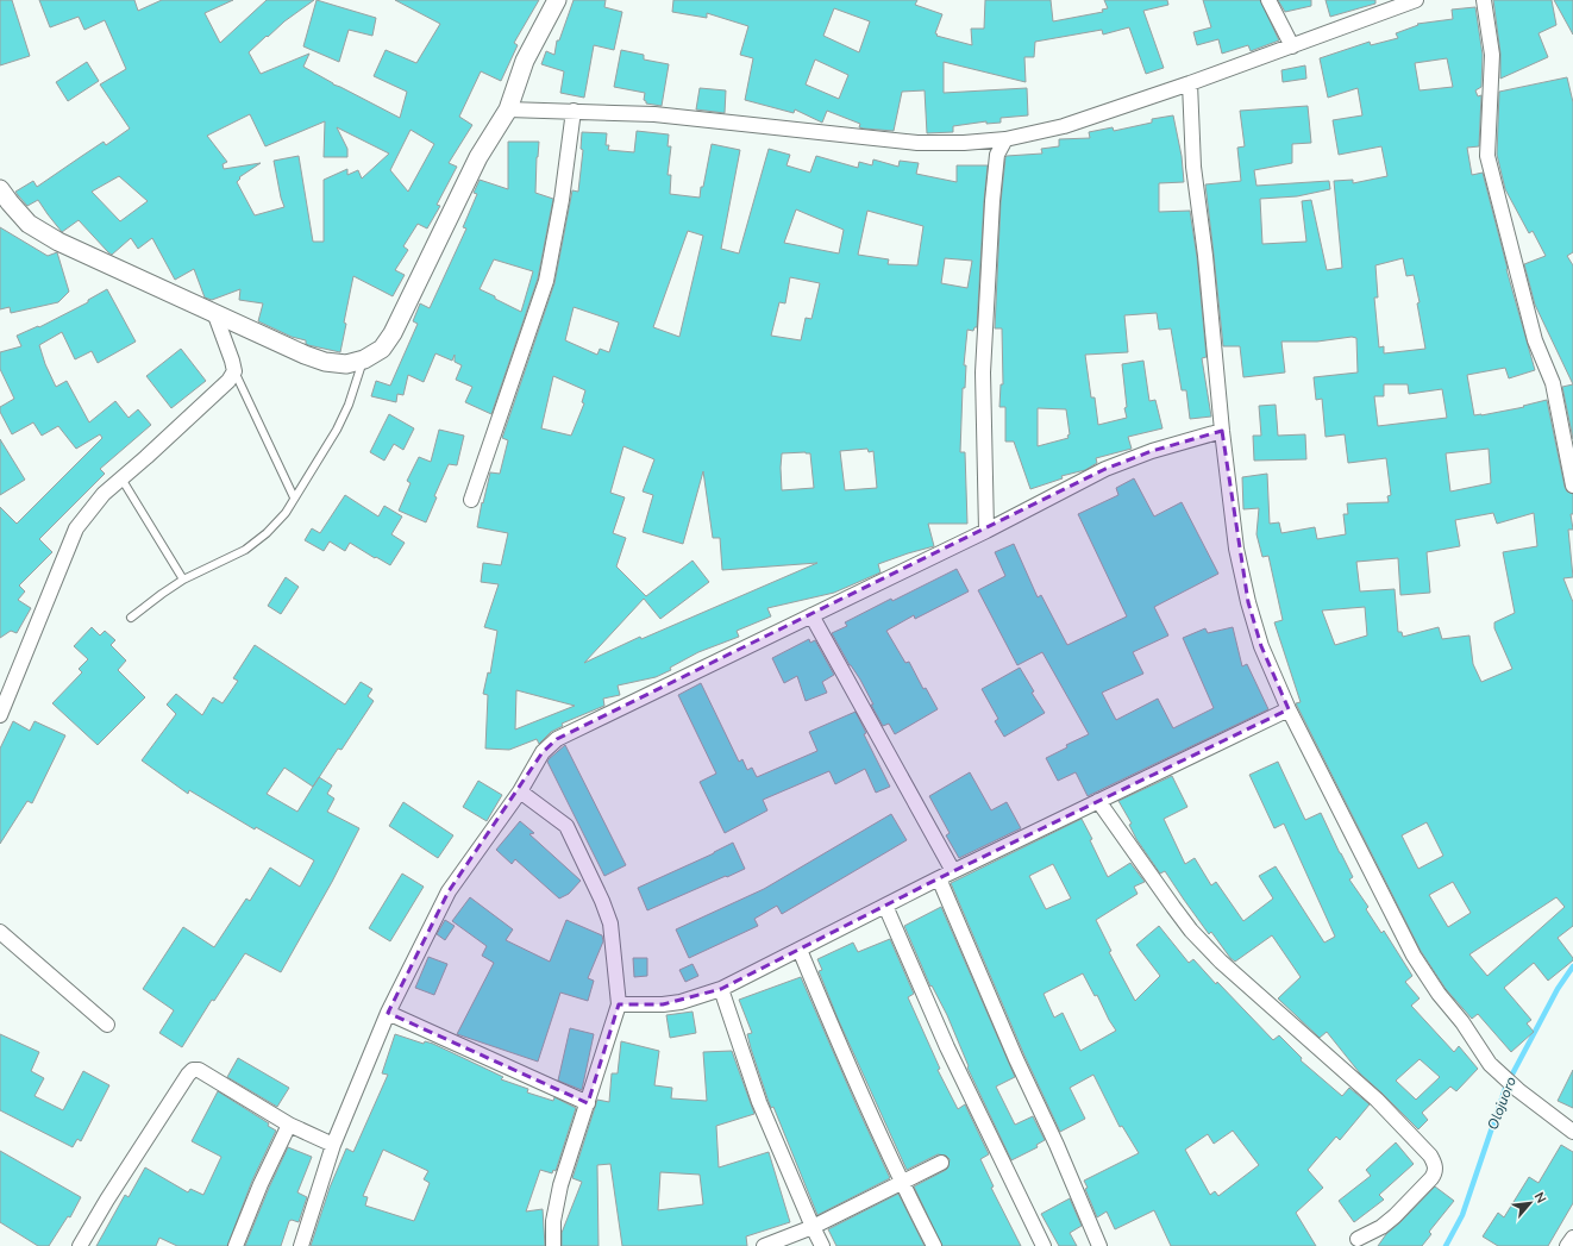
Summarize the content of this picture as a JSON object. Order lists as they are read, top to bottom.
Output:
{
  "water": ["Olojuoro"],
  "north": "top right"
}
